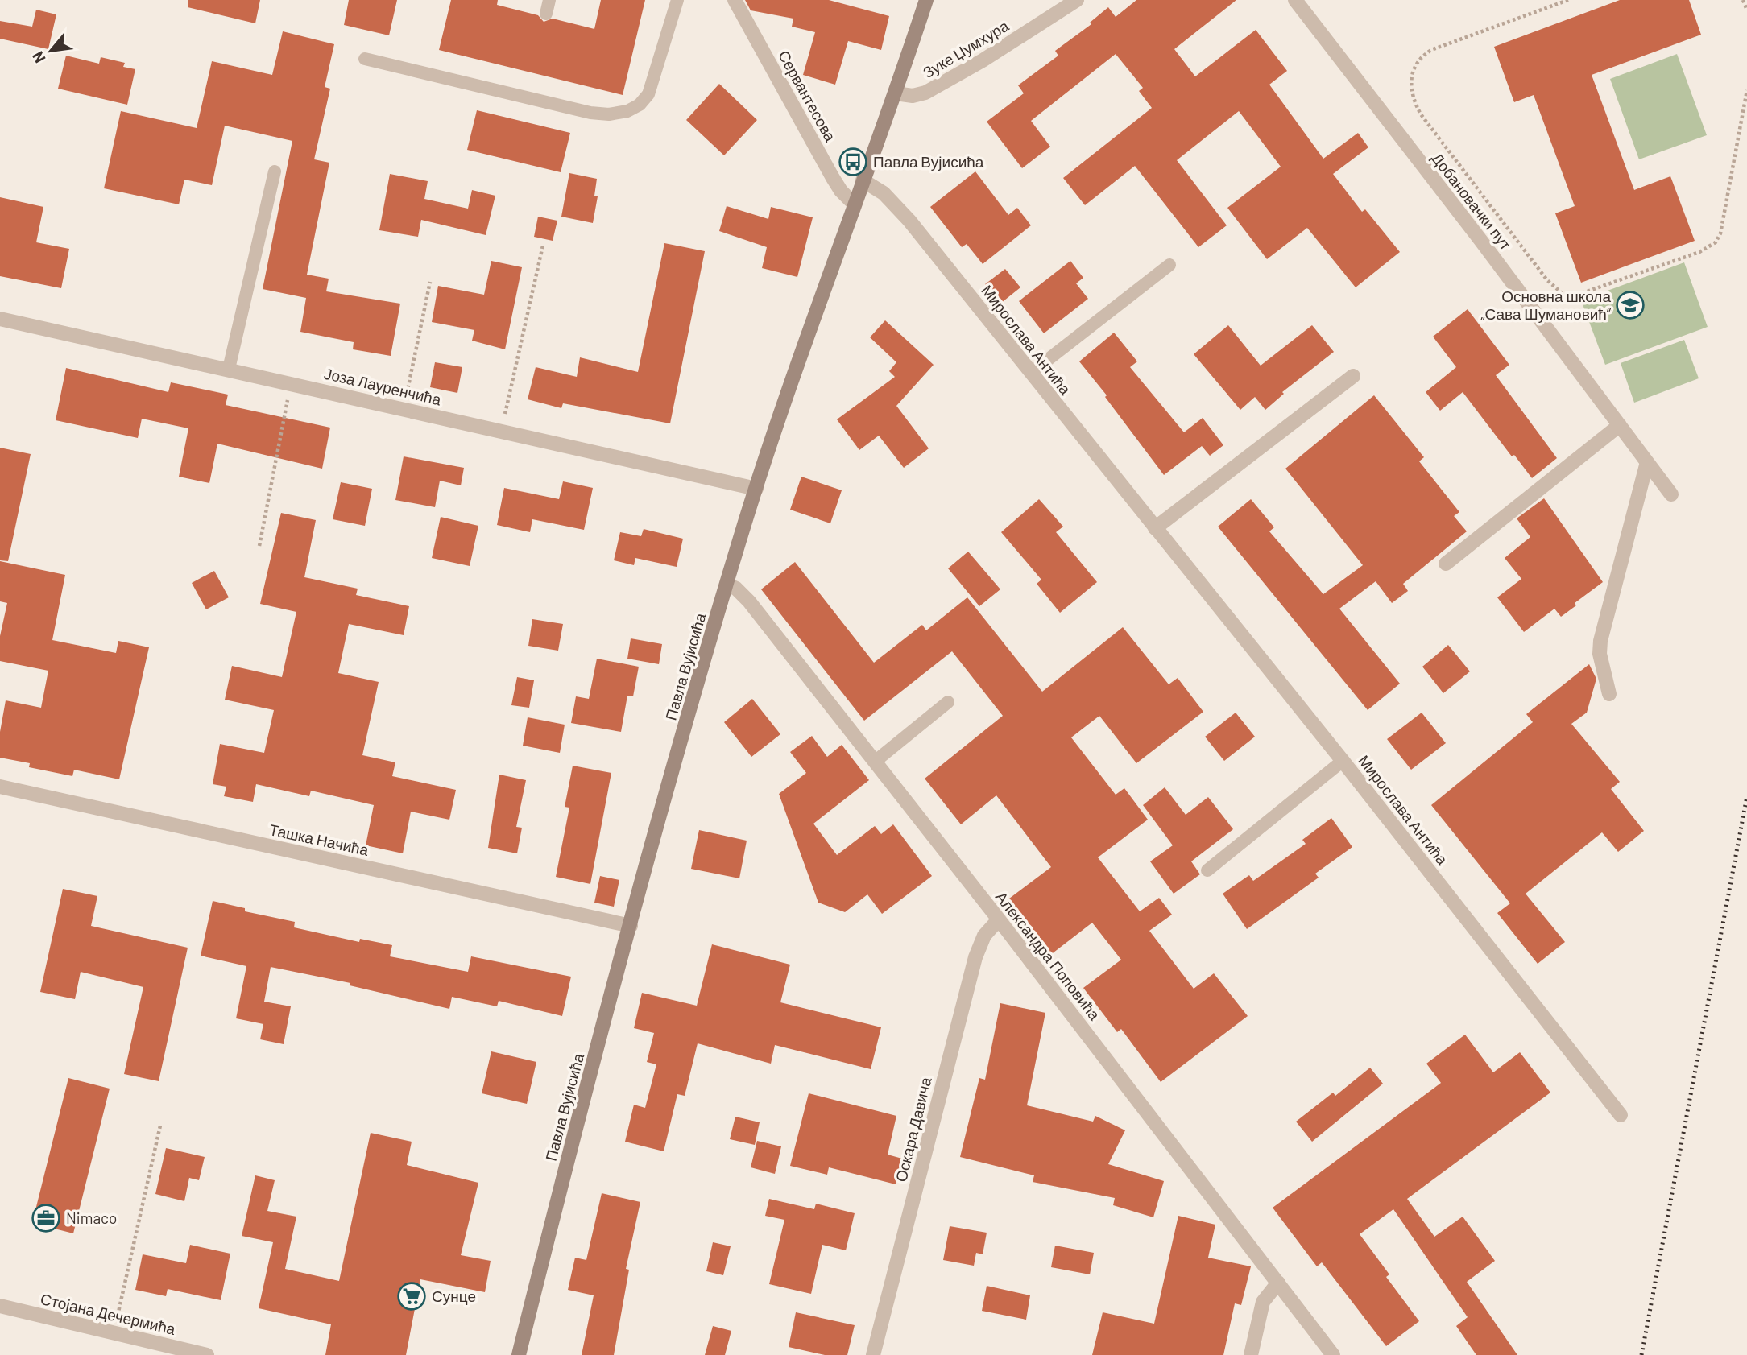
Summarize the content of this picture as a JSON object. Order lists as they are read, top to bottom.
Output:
{
  "streets": {
    "street": [
      "Зуке Џумхура",
      "Сервантесова",
      "Добановачки пут",
      "Мирослава Антића",
      "Јоза Лауренчића",
      "Павла Вујисића",
      "Ташка Начића",
      "Александра Поповића",
      "Оскара Давича",
      "Стојана Дечермића"
    ]
  },
  "crossings": [
    ["Зуке Џумхура", "Павла Вујисића"],
    ["Сервантесова", "Павла Вујисића"],
    ["Мирослава Антића", "Павла Вујисића"],
    ["Јоза Лауренчића", "Павла Вујисића"],
    ["Павла Вујисића", "Ташка Начића"],
    ["Павла Вујисића", "Александра Поповића"],
    ["Александра Поповића", "Оскара Давича"]
  ],
  "places": {
    "bus stop": ["Павла Вујисића"],
    "school or university": ["Основна школа „Сава Шумановић”"],
    "office": ["Nimaco"],
    "supermarket": ["Сунце"]
  },
  "north": "bottom left"
}
